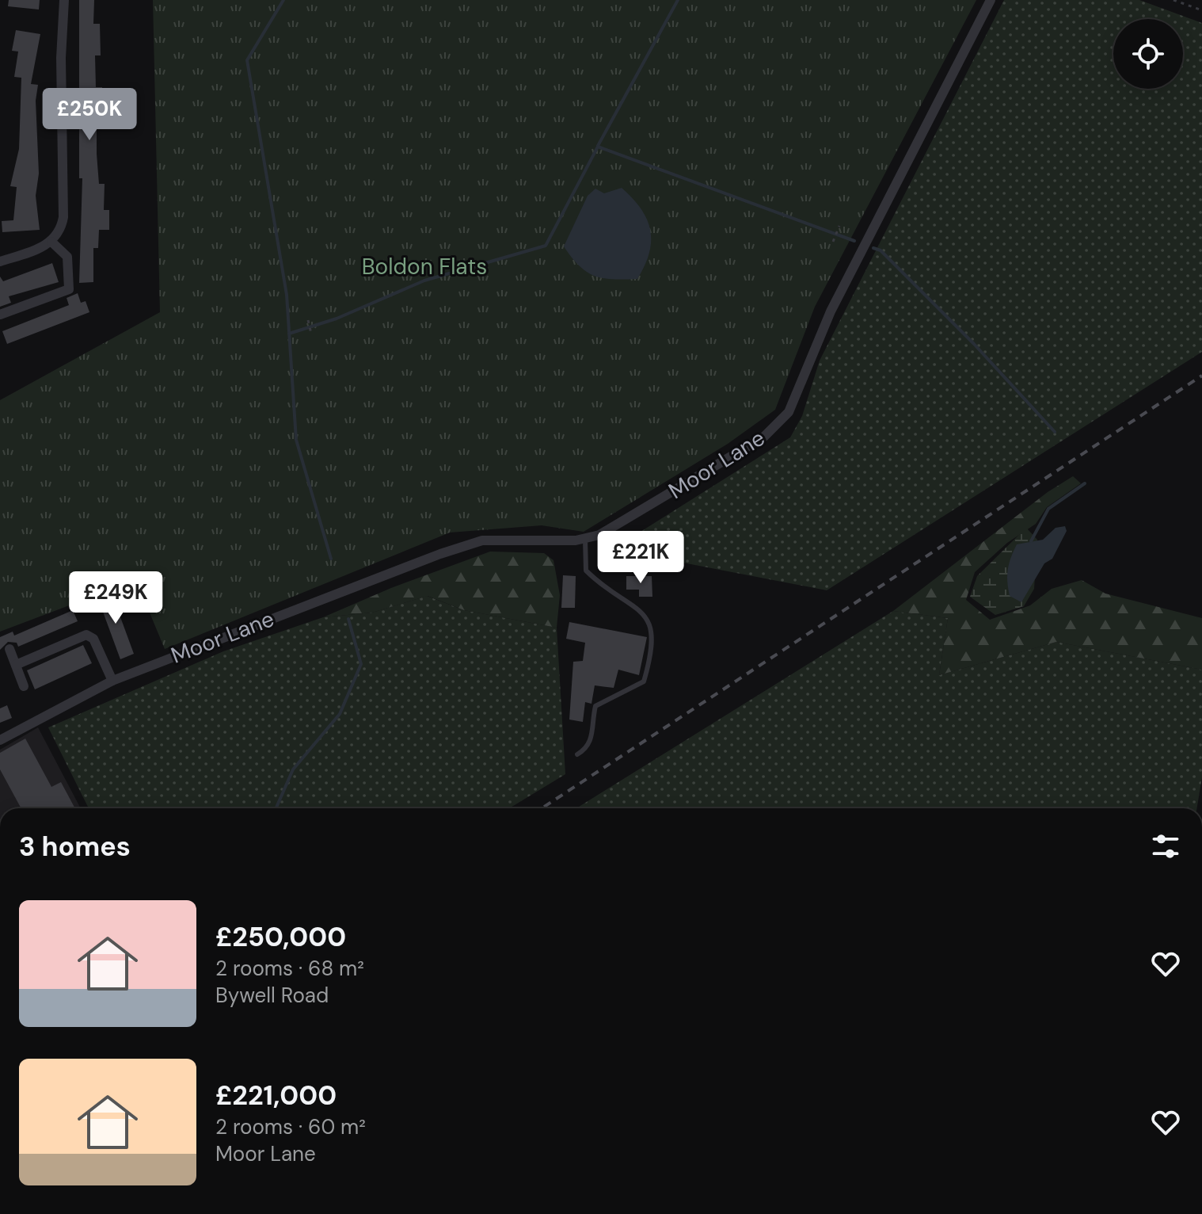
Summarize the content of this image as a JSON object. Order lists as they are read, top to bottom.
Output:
{
  "streets": {
    "street": ["Moor Lane"]
  },
  "parks": ["Boldon Flats"],
  "page": {
    "price": ["£250K", "£221K", "£249K"],
    "heading": "3 homes",
    "list": [
      {
        "name": "£250,000",
        "note": "2 rooms · 68 m² · Bywell Road"
      },
      {
        "name": "£221,000",
        "note": "2 rooms · 60 m² · Moor Lane"
      }
    ]
  }
}
